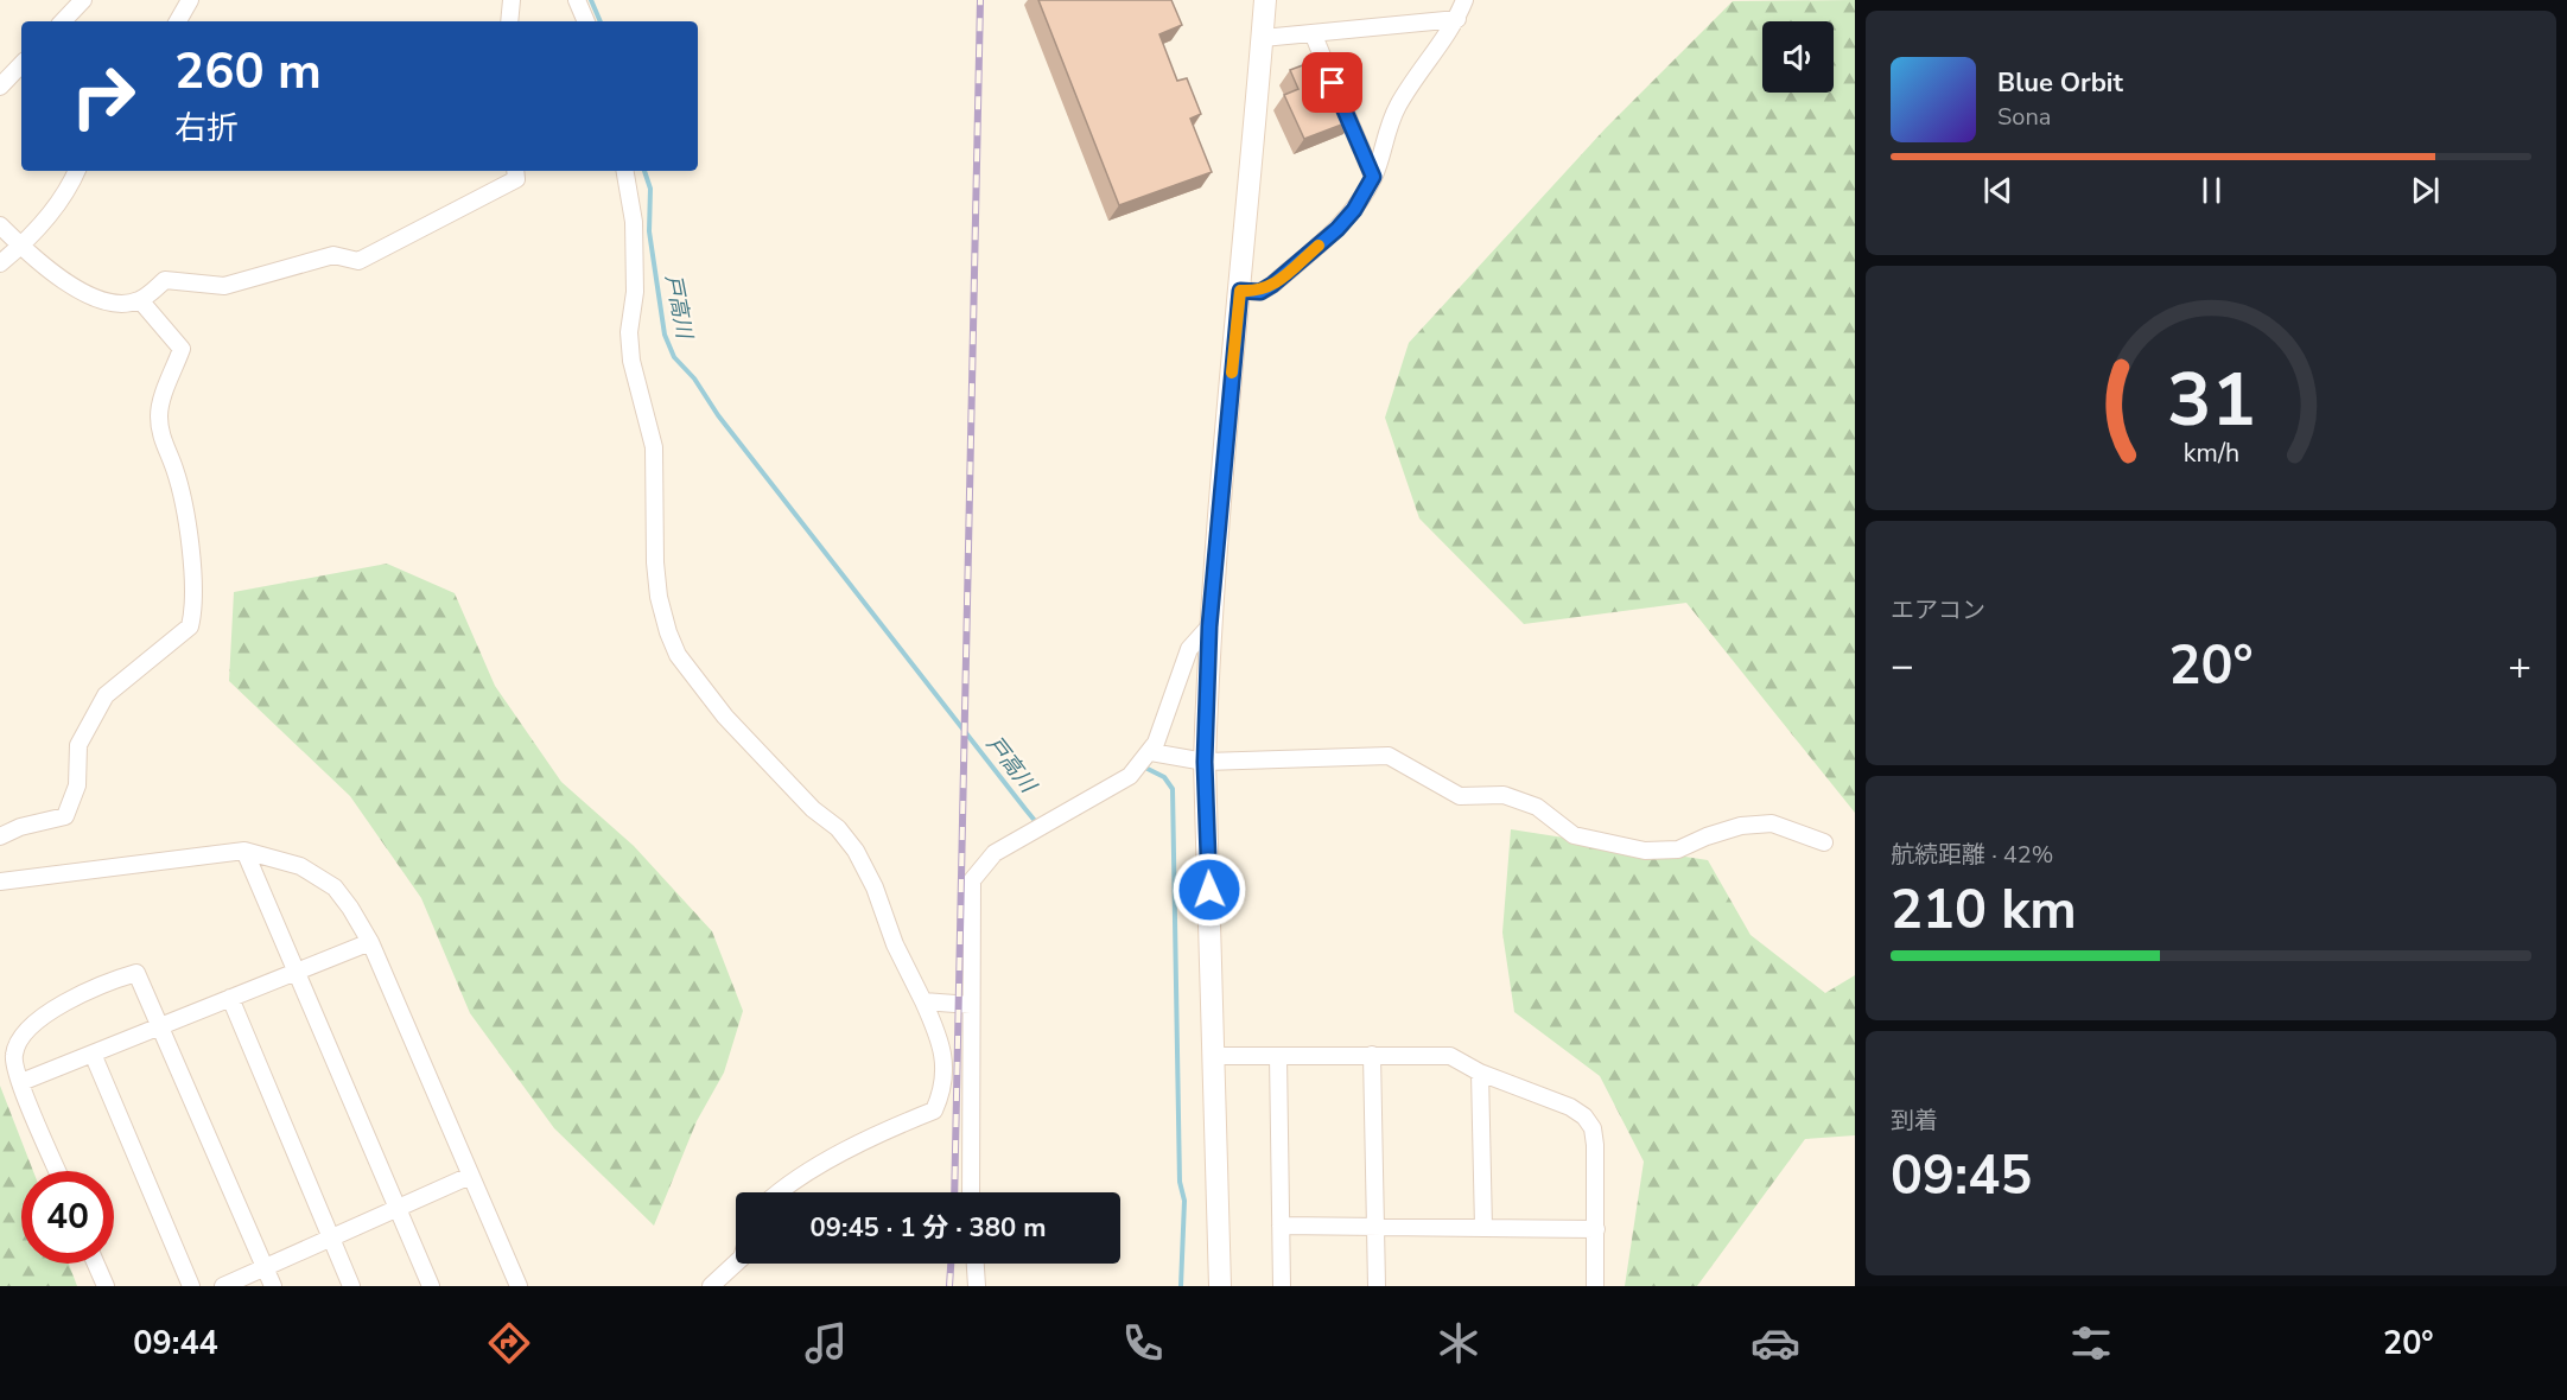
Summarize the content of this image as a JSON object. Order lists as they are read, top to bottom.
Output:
{
  "water": ["戸高川"],
  "page": {
    "turn": ["260 m", "右折"],
    "song": ["Blue Orbit", "Sona"],
    "tile": [
      "エアコン",
      ["航続距離 · 42%", "210 km"],
      ["到着", "09:45"]
    ],
    "heat": ["−", "20°", "+"],
    "limit": "40",
    "trip": "09:45 · 1 分 · 380 m",
    "tabs": ["09:44", "20°"],
    "gauge": ["31", "km/h"]
  }
}
